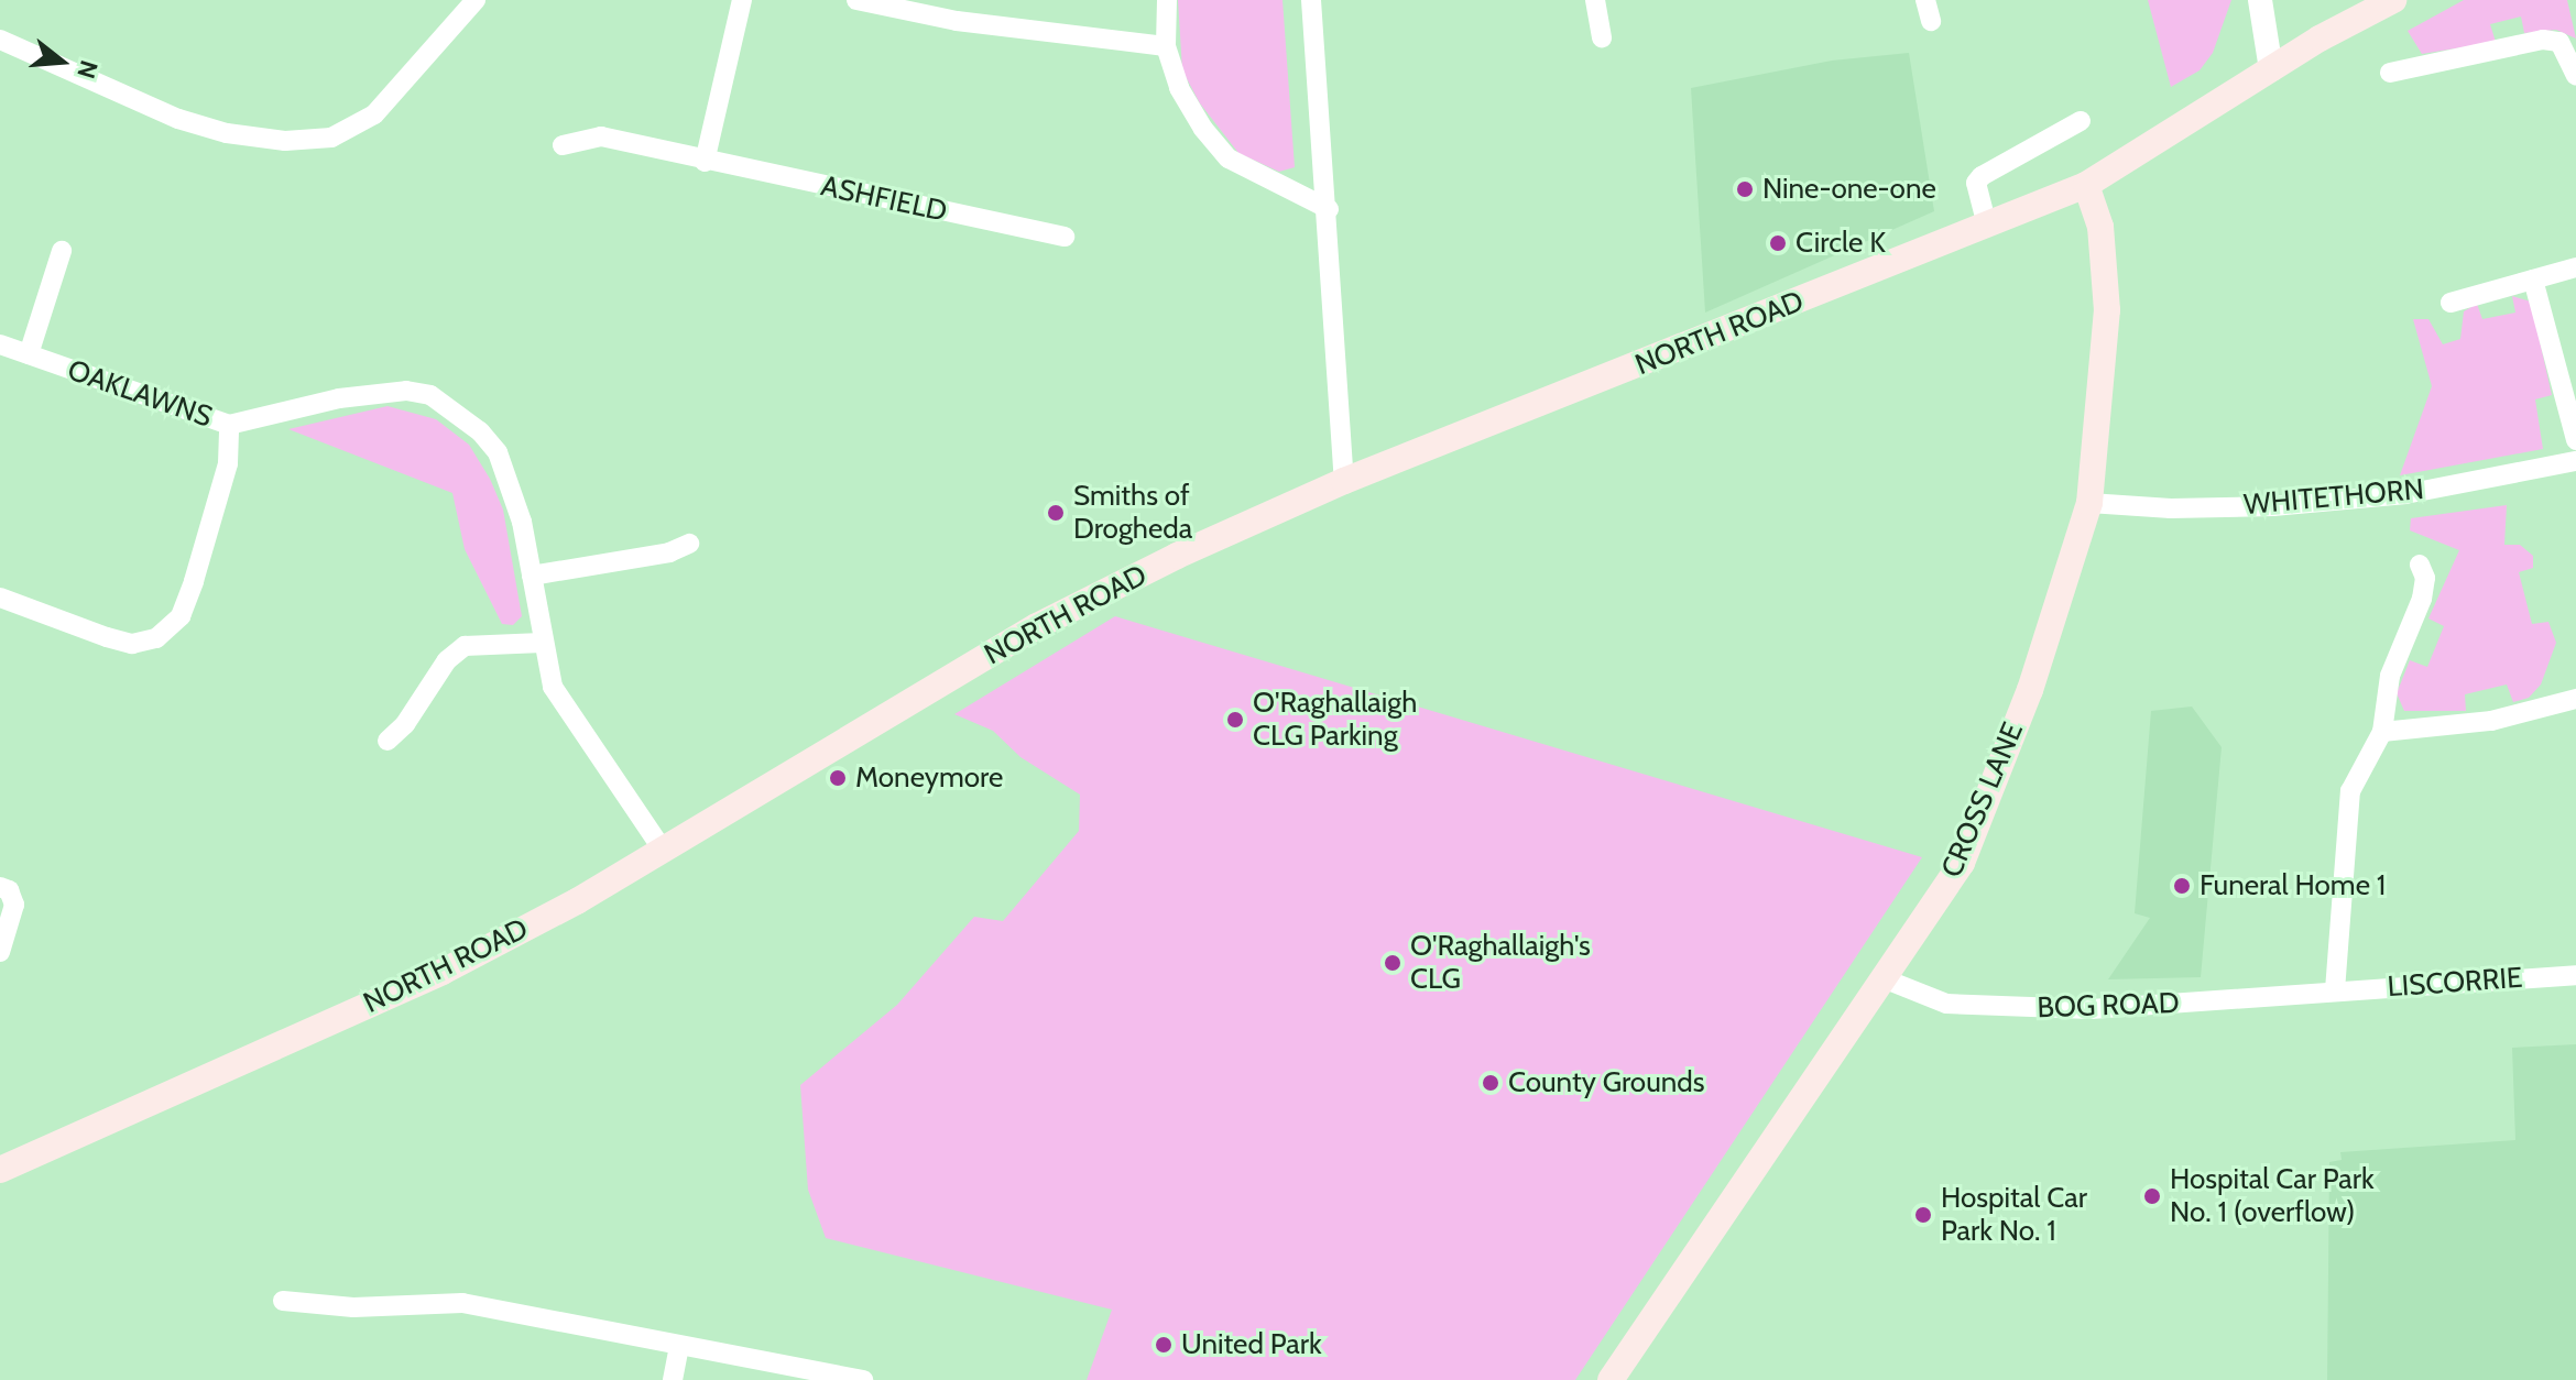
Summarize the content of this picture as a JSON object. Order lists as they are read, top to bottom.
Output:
{
  "streets": {
    "main road": ["NORTH ROAD", "CROSS LANE"],
    "street": [
      "ASHFIELD",
      "OAKLAWNS",
      "WHITETHORN",
      "LISCORRIE",
      "BOG ROAD"
    ]
  },
  "crossings": [
    ["NORTH ROAD", "CROSS LANE"],
    ["WHITETHORN", "CROSS LANE"],
    ["CROSS LANE", "BOG ROAD"],
    ["LISCORRIE", "BOG ROAD"]
  ],
  "places": [
    "Nine-one-one",
    "Circle K",
    "Smiths of Drogheda",
    "O'Raghallaigh CLG Parking",
    "Moneymore",
    "Funeral Home 1",
    "O'Raghallaigh's CLG",
    "County Grounds",
    "Hospital Car Park No. 1 (overflow)",
    "Hospital Car Park No. 1",
    "United Park"
  ],
  "north": "right"
}
